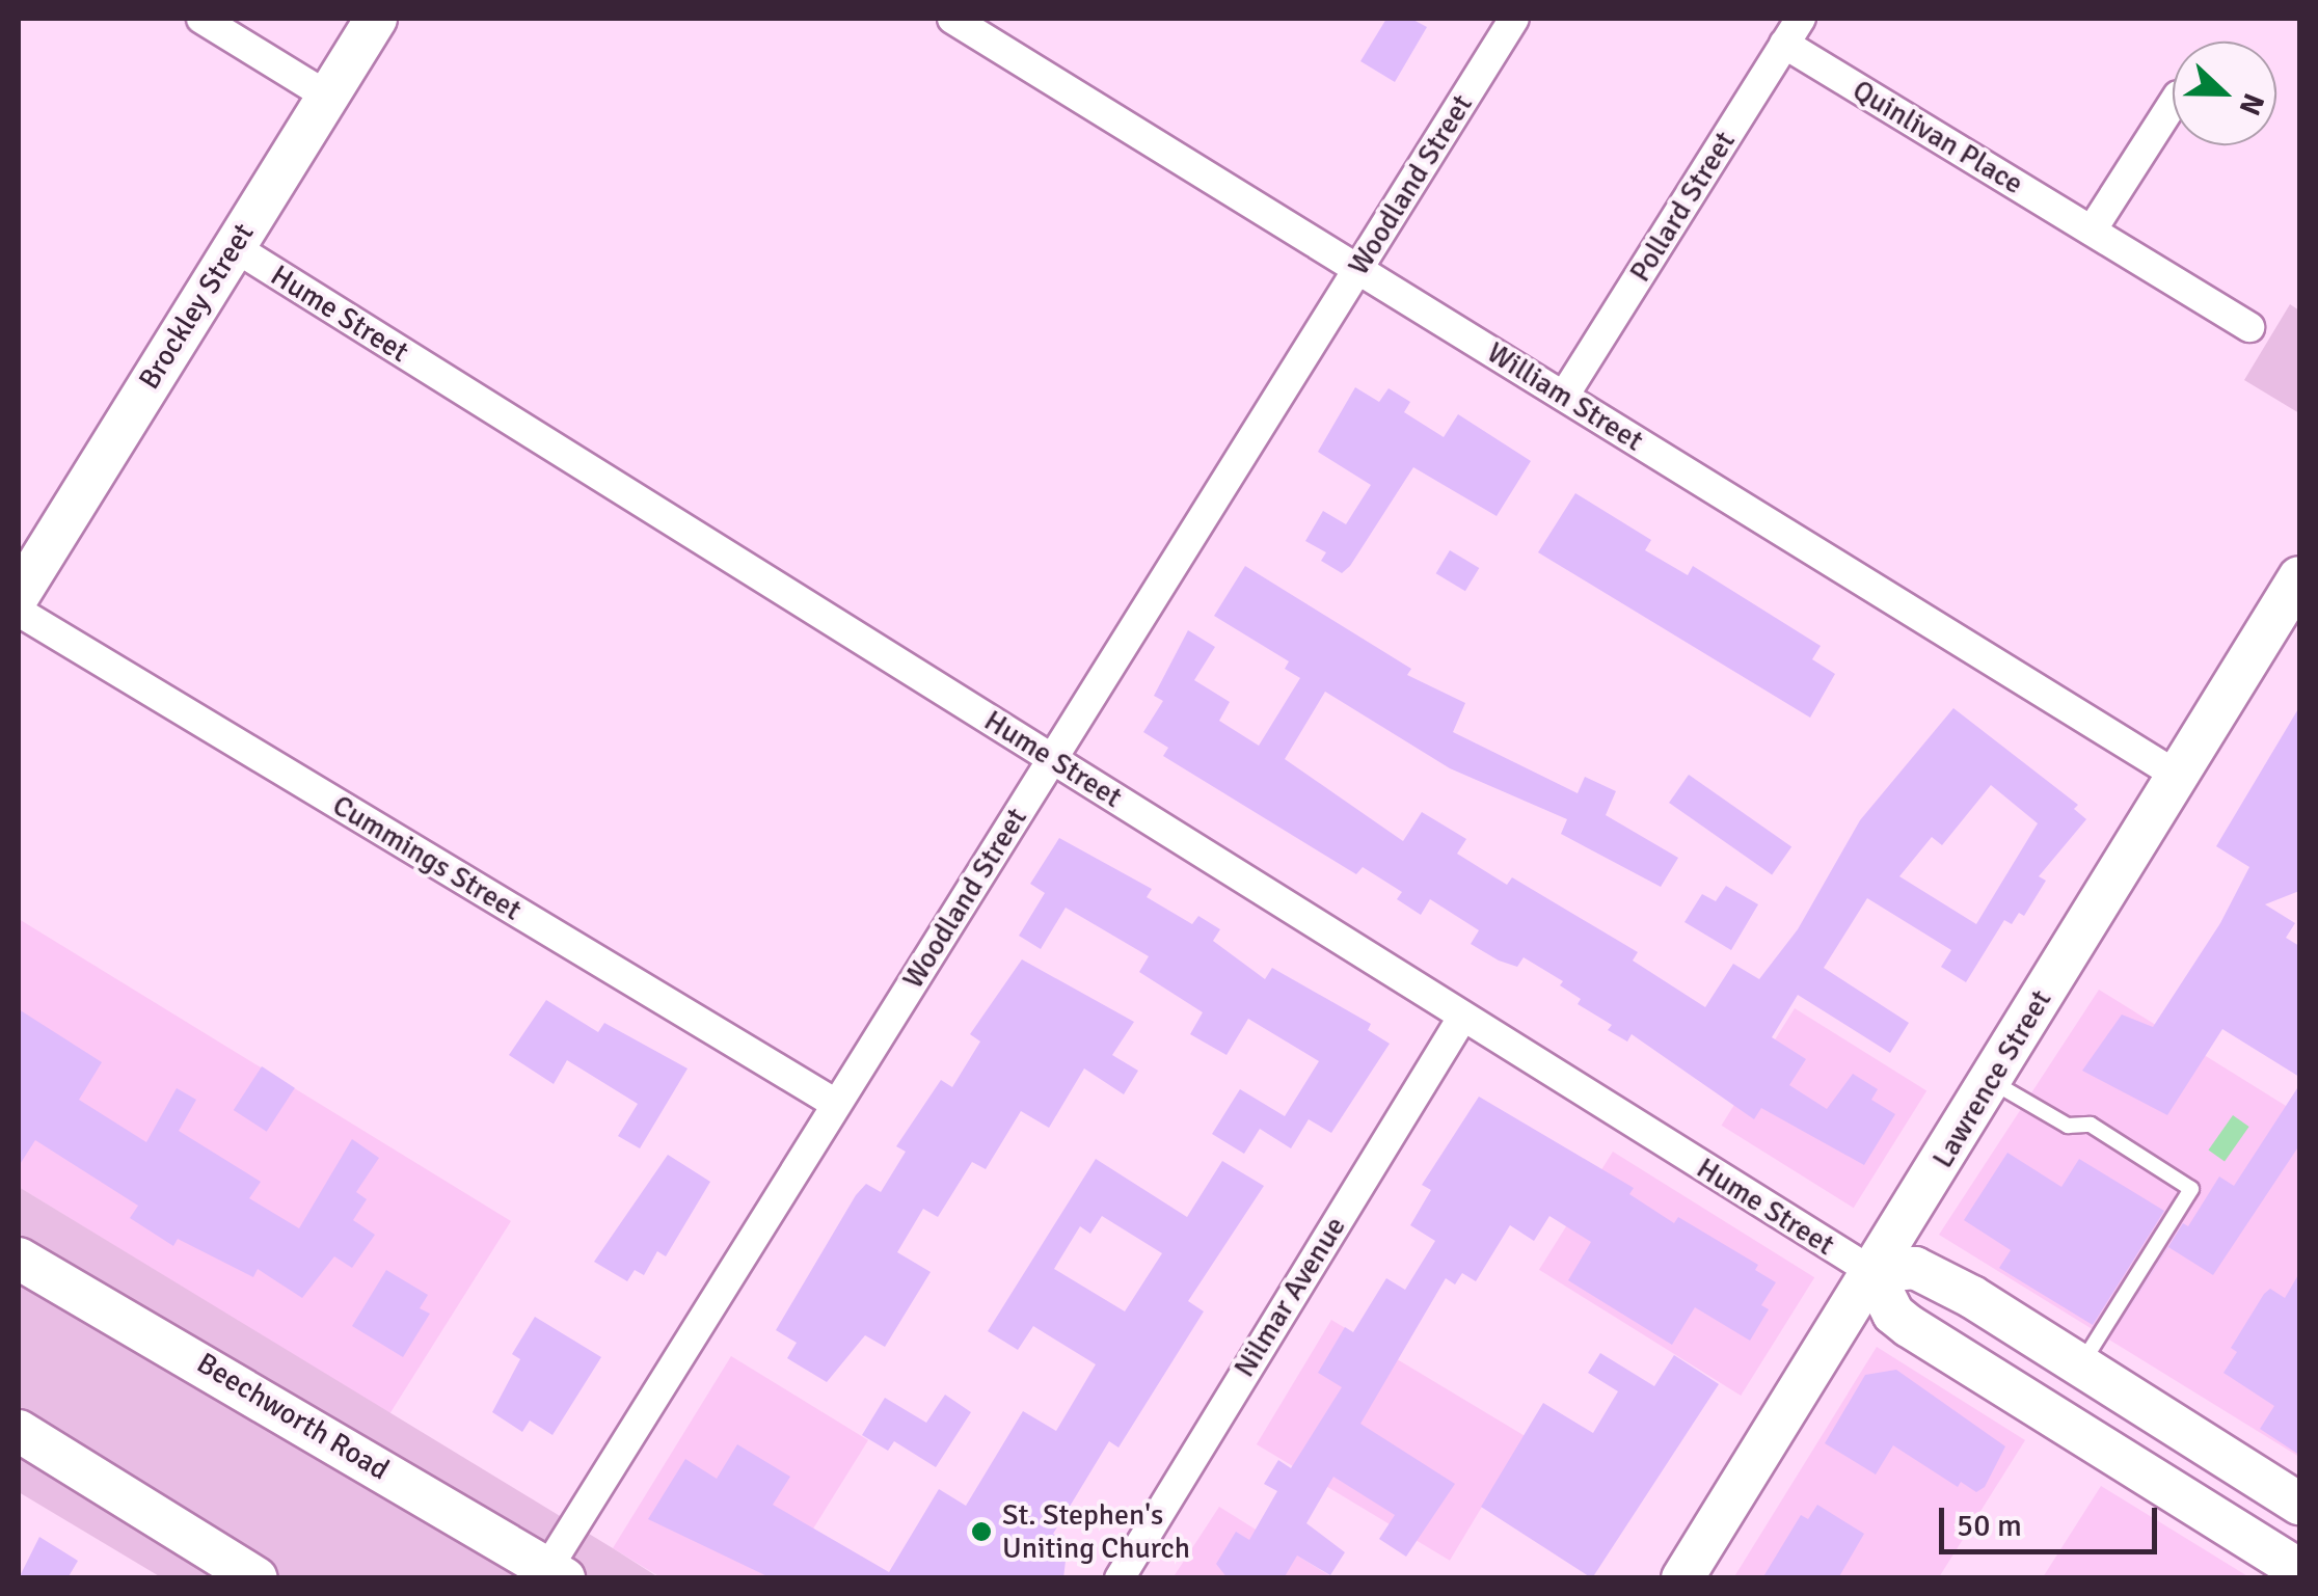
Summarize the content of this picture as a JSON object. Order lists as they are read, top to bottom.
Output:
{
  "streets": {
    "main road": [
      "Brockley Street",
      "Hume Street",
      "Lawrence Street",
      "Beechworth Road"
    ],
    "street": [
      "Quinlivan Place",
      "Woodland Street",
      "Pollard Street",
      "William Street",
      "Cummings Street",
      "Nilmar Avenue"
    ]
  },
  "crossings": [
    ["Quinlivan Place", "Pollard Street"],
    ["Woodland Street", "Hume Street"],
    ["Woodland Street", "William Street"],
    ["Woodland Street", "Cummings Street"],
    ["Woodland Street", "Beechworth Road"],
    ["Pollard Street", "William Street"],
    ["Brockley Street", "Hume Street"],
    ["Hume Street", "Lawrence Street"],
    ["Hume Street", "Nilmar Avenue"],
    ["William Street", "Lawrence Street"]
  ],
  "places": ["St. Stephen's Uniting Church"],
  "scale_bar": "50 m",
  "north": "right"
}
